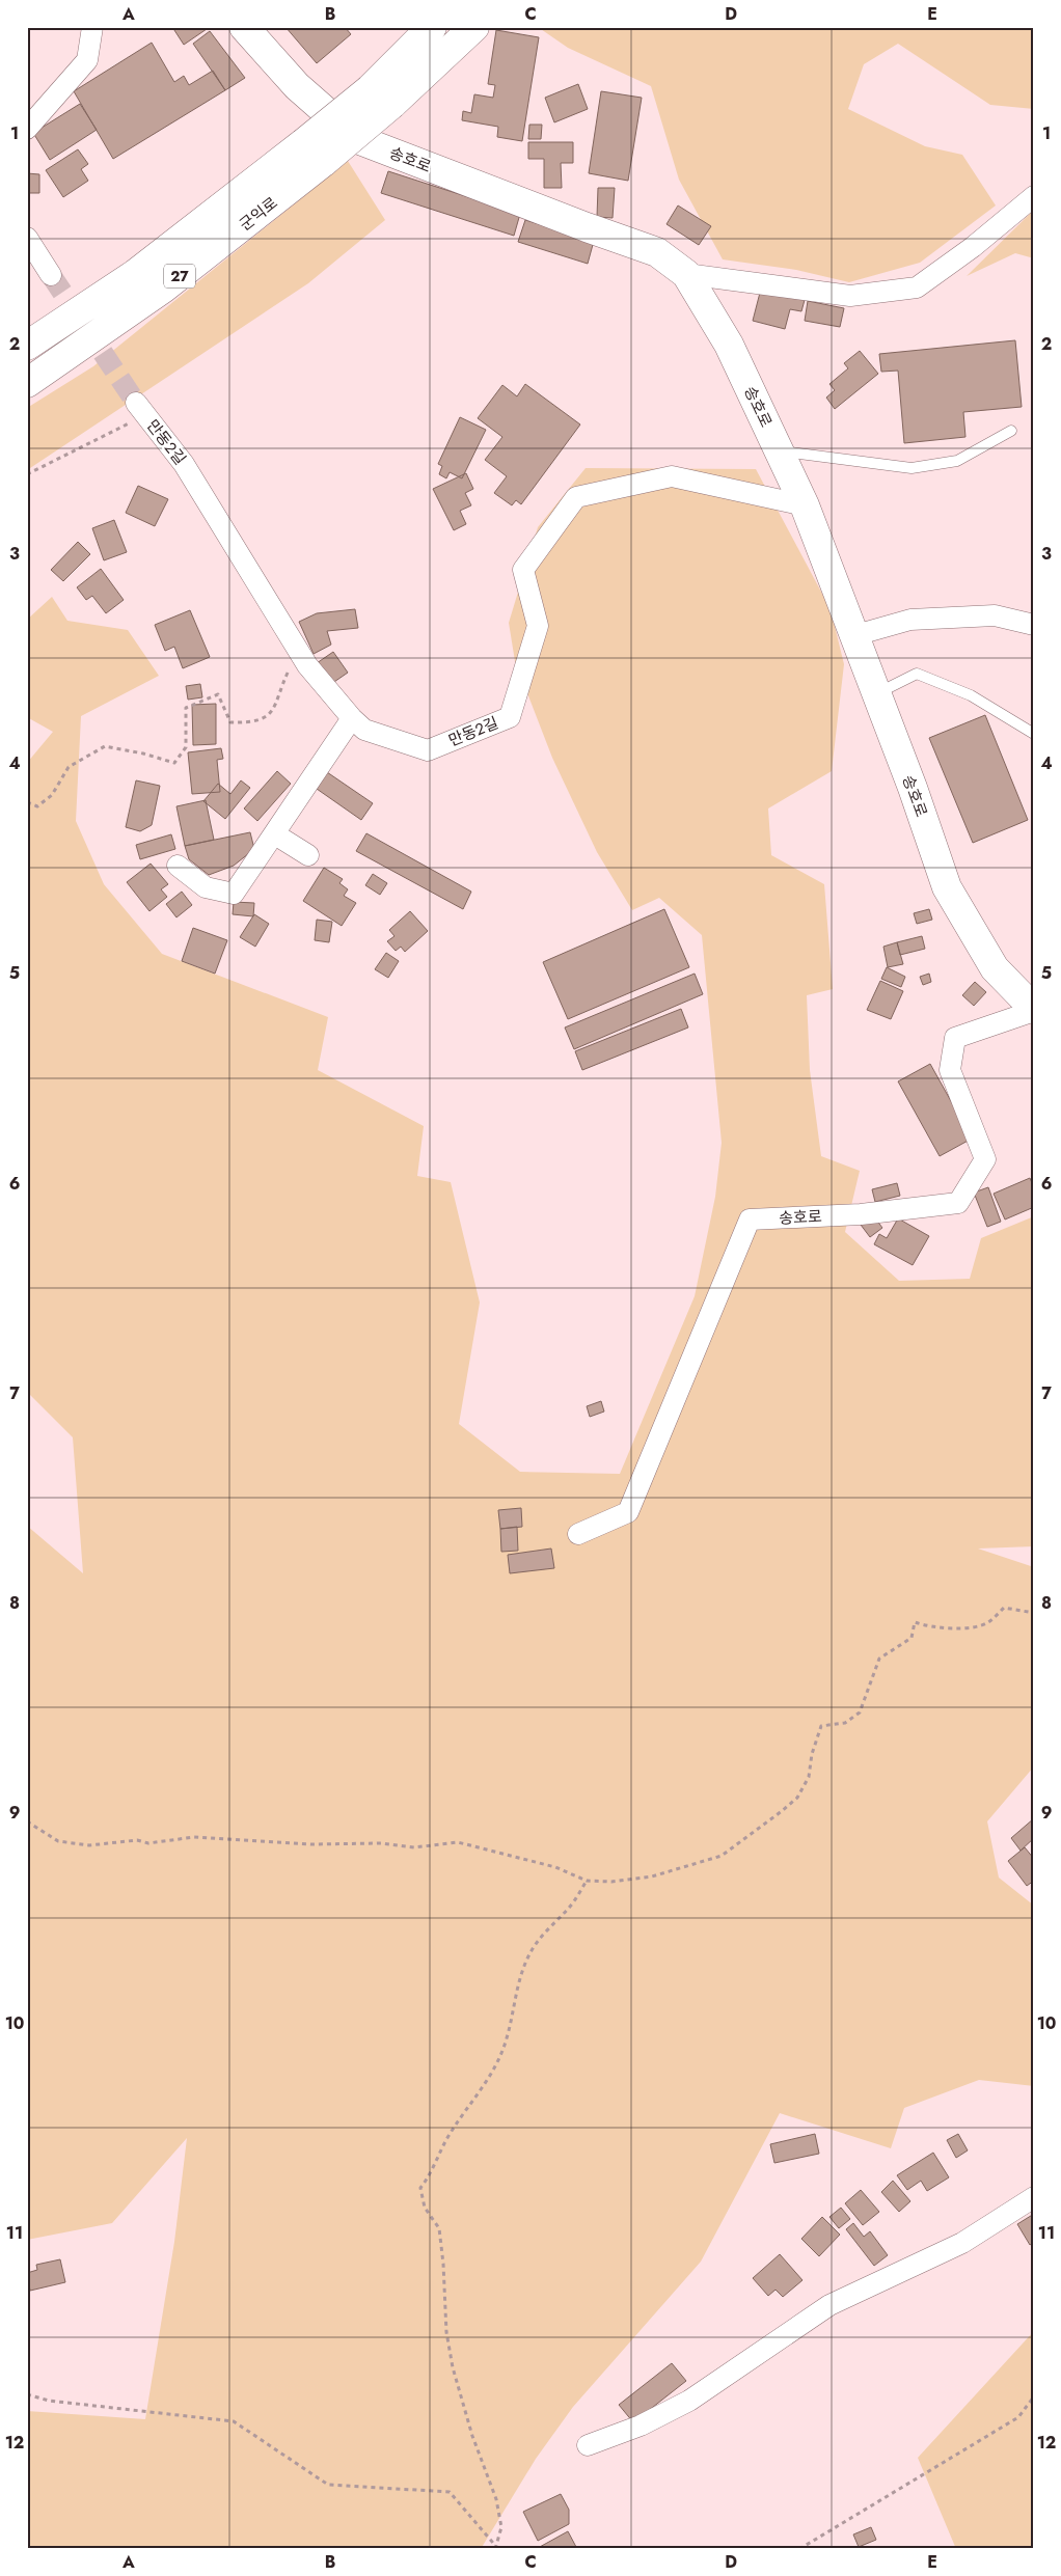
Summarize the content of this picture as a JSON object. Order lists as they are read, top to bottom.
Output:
{
  "streets": {
    "main road": ["송호로", "군익로", "27"],
    "street": ["만동2길"]
  },
  "crossings": [
    ["송호로", "만동2길"]
  ],
  "grid": {
    "columns": [
      "A",
      "B",
      "C",
      "D",
      "E"
    ],
    "rows": [
      "1",
      "2",
      "3",
      "4",
      "5",
      "6",
      "7",
      "8",
      "9",
      "10",
      "11",
      "12"
    ]
  }
}
